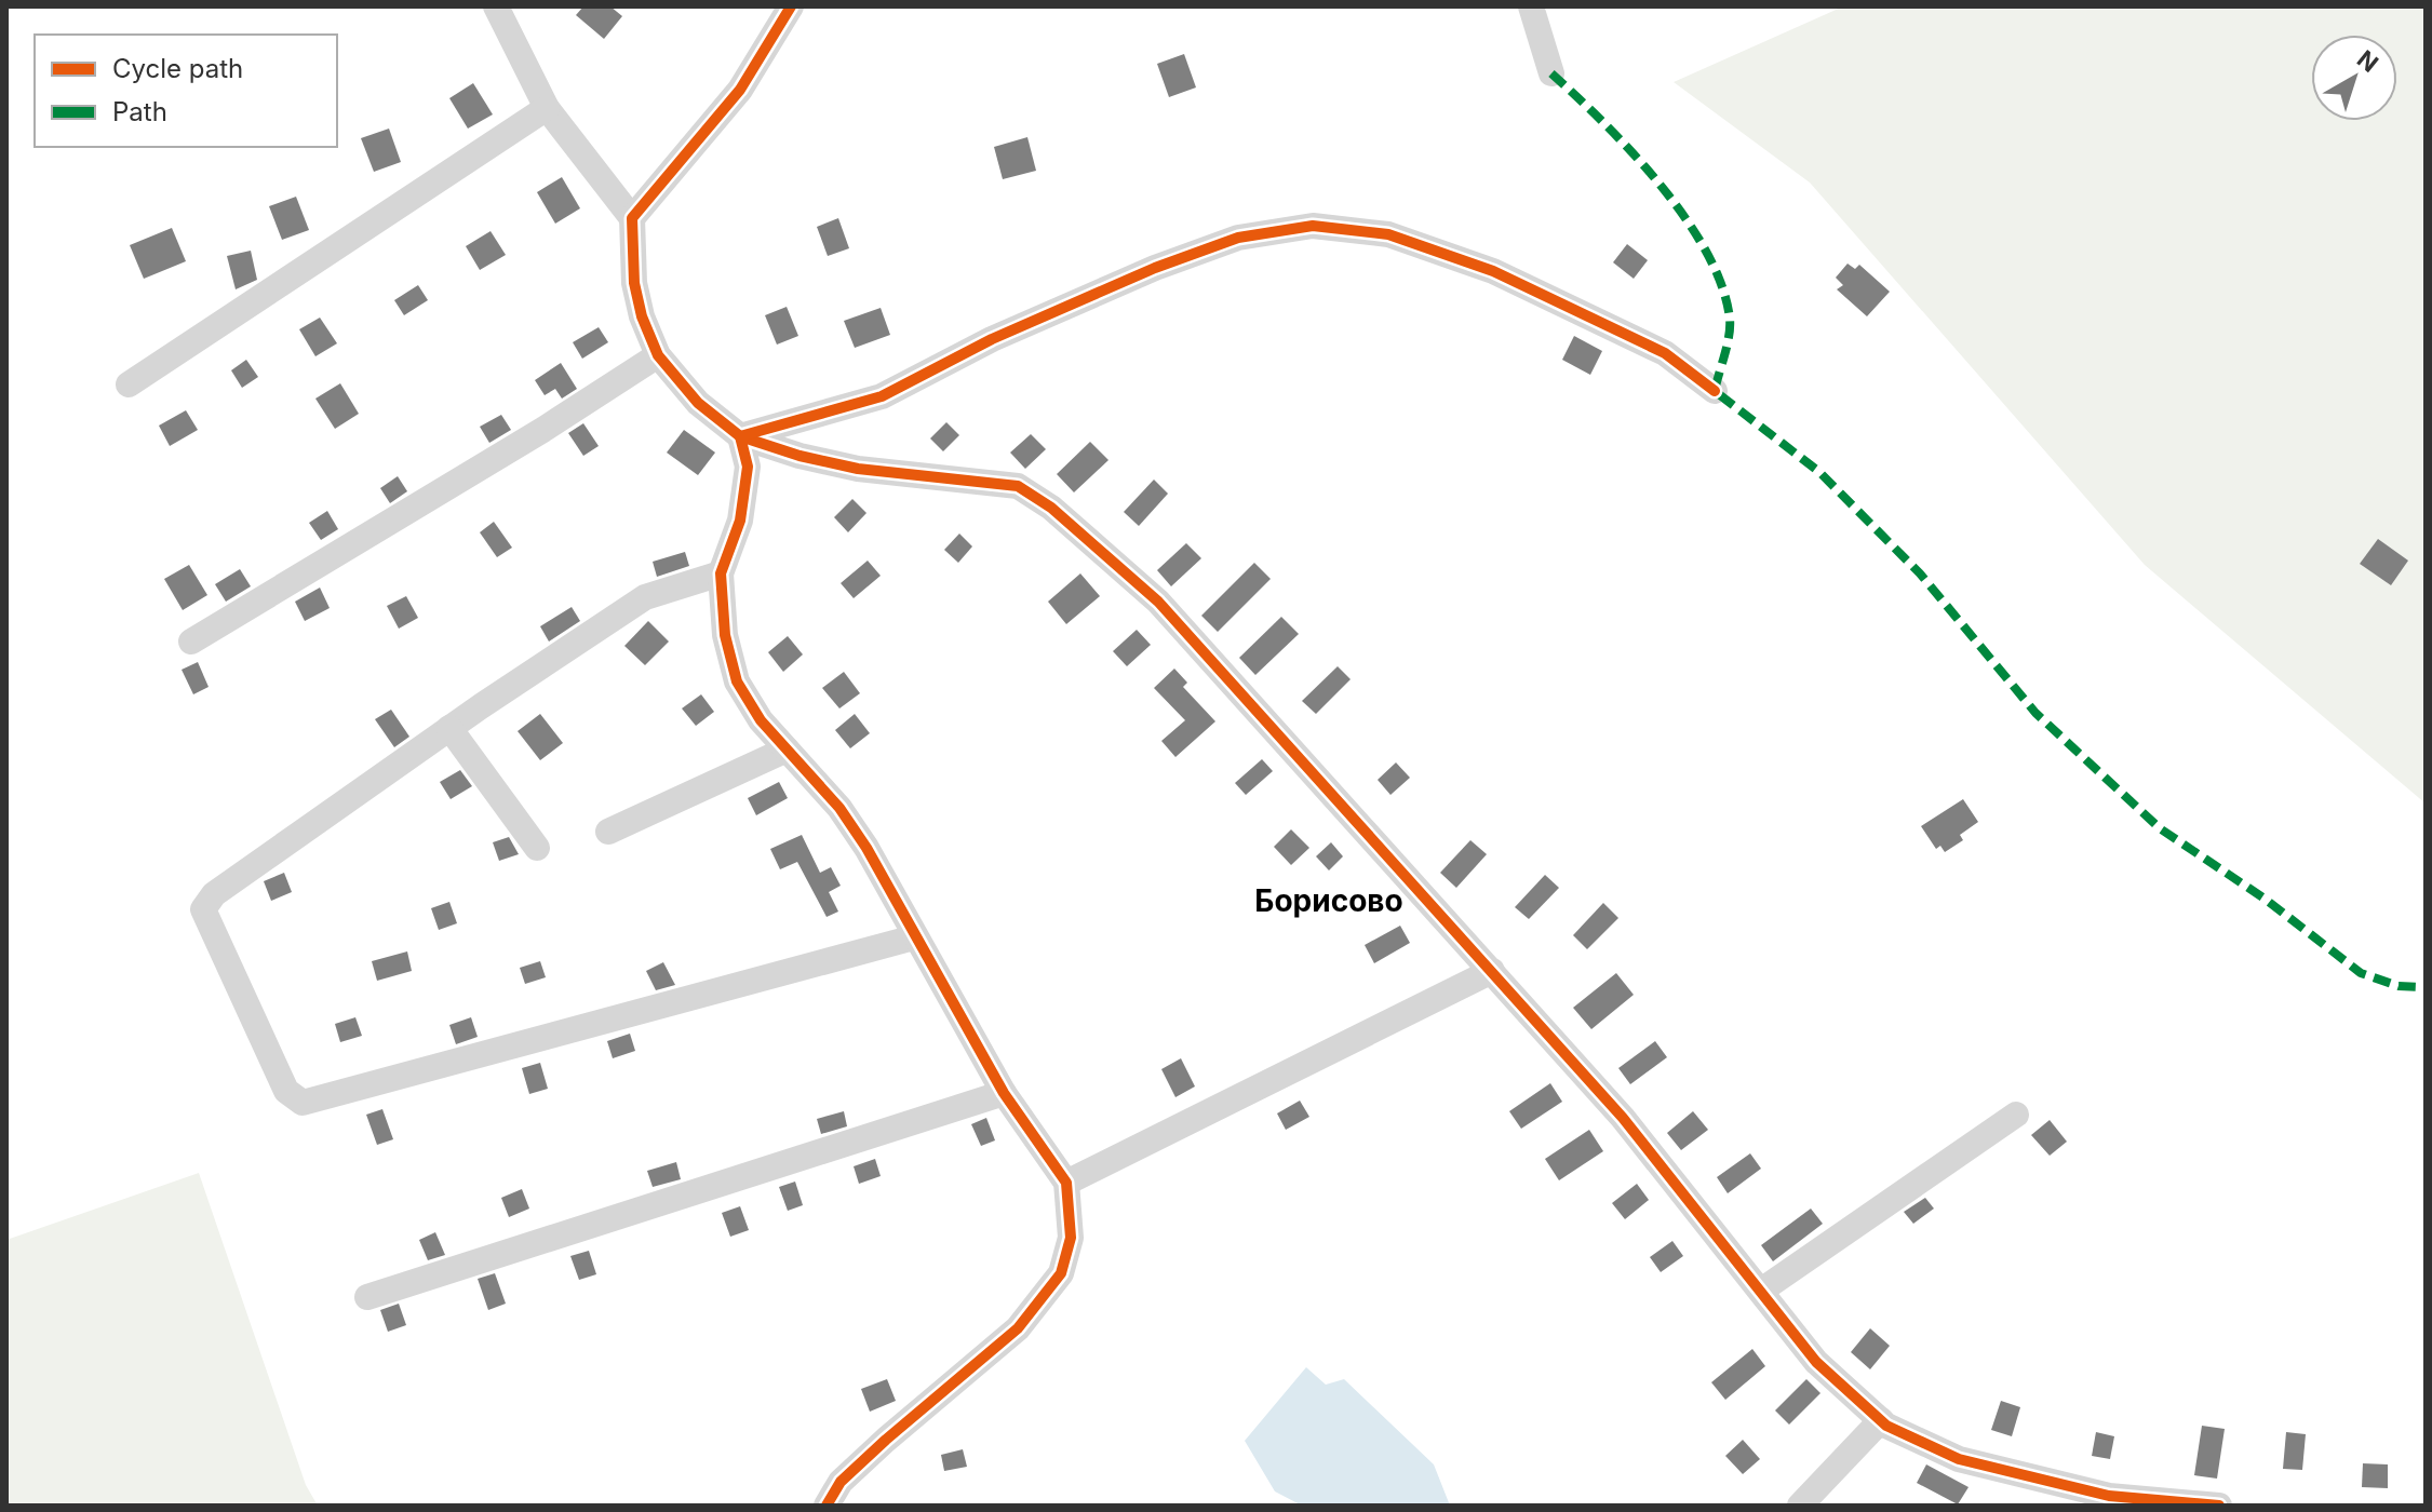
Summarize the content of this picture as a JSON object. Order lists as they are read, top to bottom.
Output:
{
  "districts": ["Борисово"],
  "legend": ["Cycle path", "Path"],
  "north": "top right"
}
